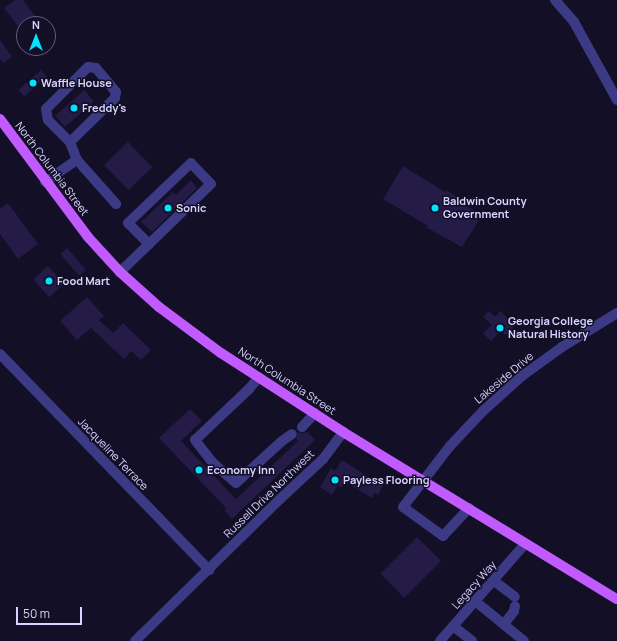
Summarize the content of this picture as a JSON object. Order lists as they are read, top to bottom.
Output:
{
  "streets": {
    "main road": ["North Columbia Street"],
    "street": [
      "Lakeside Drive",
      "Jacqueline Terrace",
      "Russell Drive Northwest",
      "Legacy Way"
    ]
  },
  "crossings": [
    ["North Columbia Street", "Lakeside Drive"],
    ["North Columbia Street", "Russell Drive Northwest"],
    ["North Columbia Street", "Legacy Way"],
    ["Jacqueline Terrace", "Russell Drive Northwest"]
  ],
  "places": [
    "Waffle House",
    "Freddy's",
    "Sonic",
    "Baldwin County Government",
    "Food Mart",
    "Georgia College Natural History",
    "Economy Inn",
    "Payless Flooring"
  ],
  "scale_bar": "50 m",
  "north": "top"
}
